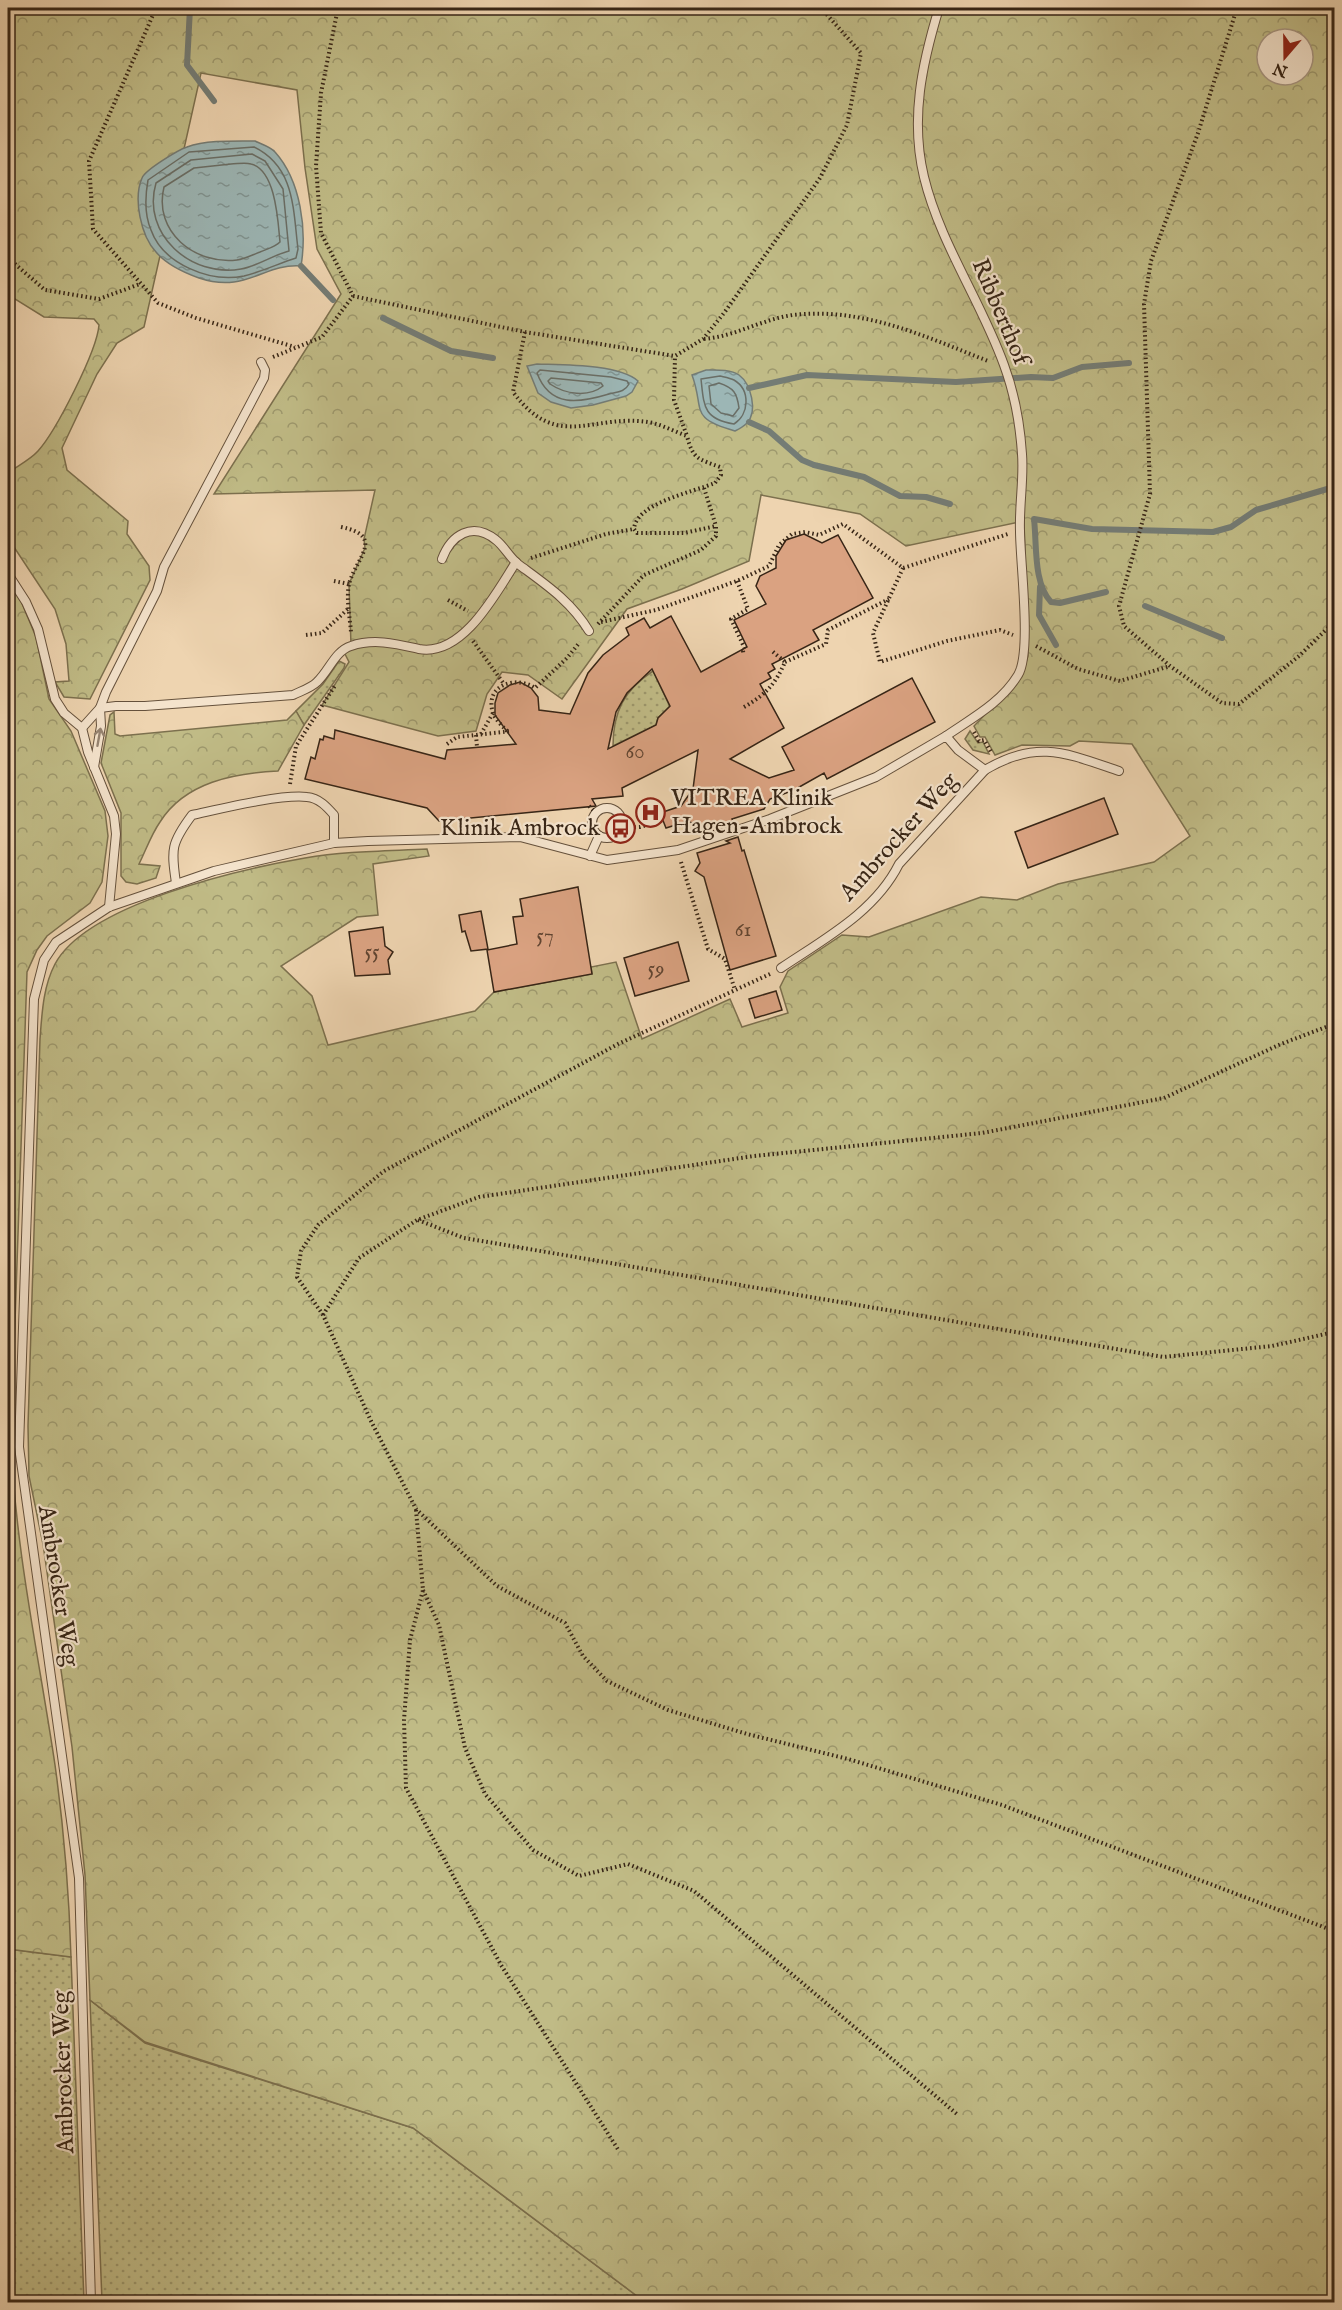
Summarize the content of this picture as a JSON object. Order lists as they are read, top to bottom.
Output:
{
  "streets": {
    "lane": ["Ribberthof", "Ambrocker Weg"]
  },
  "crossings": [
    ["Ribberthof", "Ambrocker Weg"]
  ],
  "places": {
    "hospital": ["VITREA Klinik Hagen-Ambrock"],
    "bus stop": ["Klinik Ambrock"]
  },
  "house_numbers": [
    "60",
    "61",
    "57",
    "55",
    "59"
  ],
  "north": "bottom"
}
